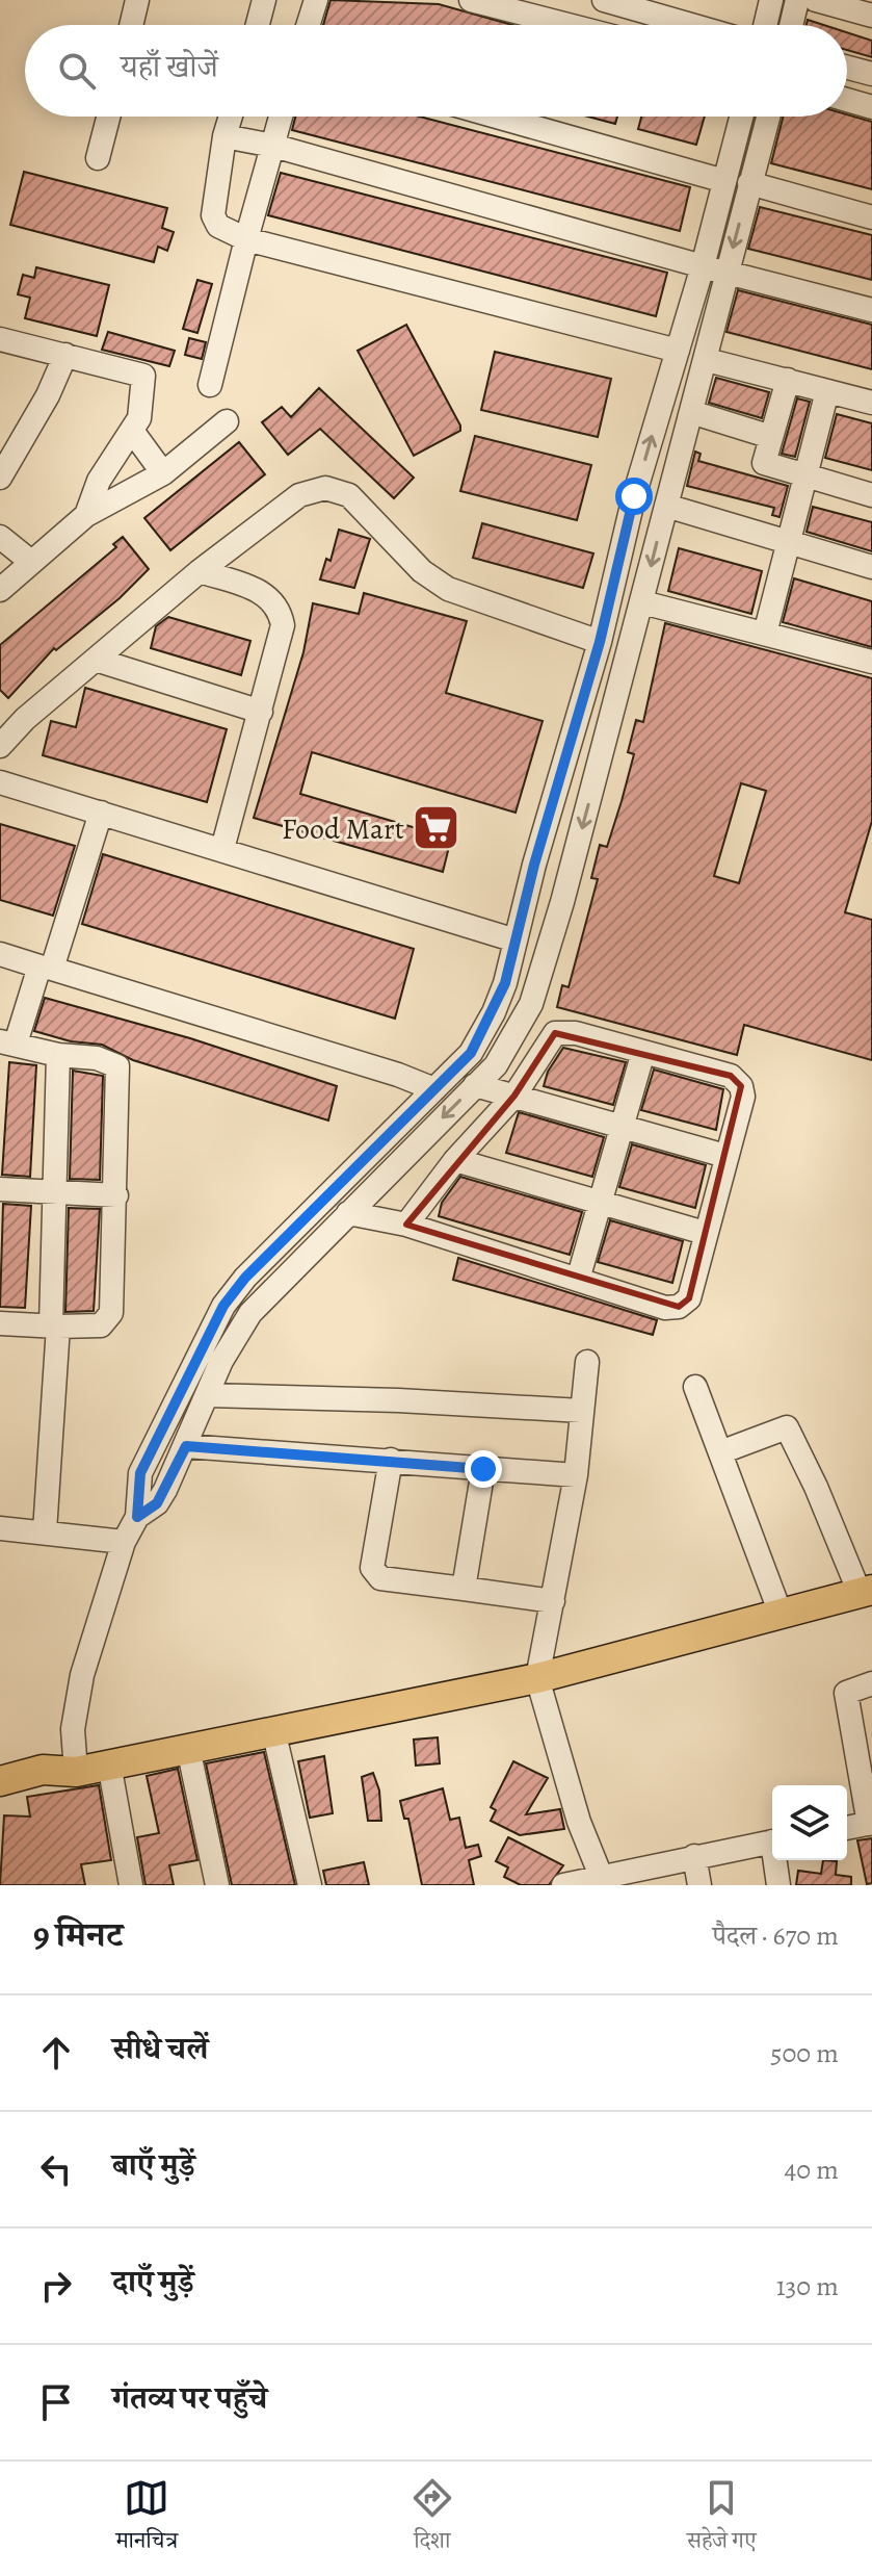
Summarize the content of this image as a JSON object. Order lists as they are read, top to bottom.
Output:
{
  "places": {
    "supermarket": ["Food Mart"]
  },
  "page": {
    "search": "यहाँ खोजें",
    "heading": ["9 मिनट", "पैदल · 670 m"],
    "list": [
      ["सीधे चलें", "500 m"],
      ["बाएँ मुड़ें", "40 m"],
      ["दाएँ मुड़ें", "130 m"],
      "गंतव्य पर पहुँचे"
    ],
    "nav": ["मानचित्र", "दिशा", "सहेजे गए"]
  }
}
